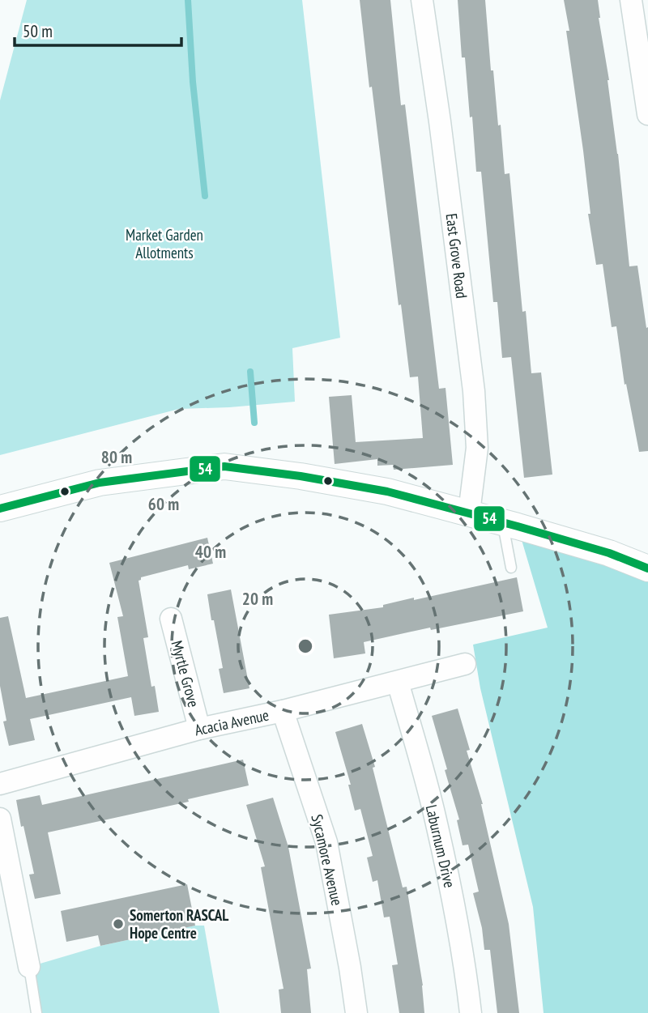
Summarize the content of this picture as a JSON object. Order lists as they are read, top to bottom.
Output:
{
  "streets": {
    "street": [
      "East Grove Road",
      "Myrtle Grove",
      "Acacia Avenue",
      "Laburnum Drive",
      "Sycamore Avenue"
    ]
  },
  "crossings": [
    ["Myrtle Grove", "Acacia Avenue"],
    ["Acacia Avenue", "Laburnum Drive"],
    ["Acacia Avenue", "Sycamore Avenue"]
  ],
  "parks": ["Market Garden Allotments"],
  "places": ["Somerton RASCAL Hope Centre"],
  "lines": ["transit line 54"],
  "scale_bar": "50 m",
  "rings": [
    "80 m",
    "60 m",
    "40 m",
    "20 m"
  ]
}
